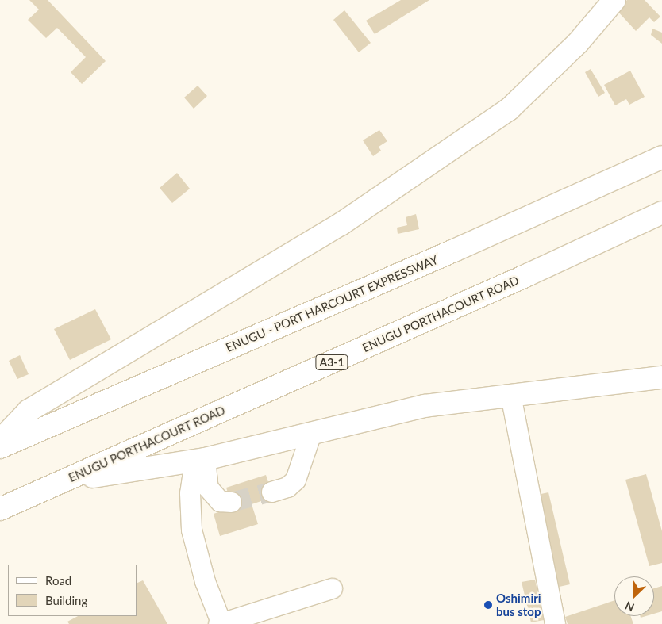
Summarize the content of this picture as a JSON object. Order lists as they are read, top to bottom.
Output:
{
  "streets": {
    "highway": ["ENUGU - PORT HARCOURT EXPRESSWAY", "ENUGU PORTHACOURT ROAD", "A3-1"]
  },
  "places": ["Oshimiri bus stop"],
  "legend": ["Road", "Building"],
  "north": "bottom left"
}
